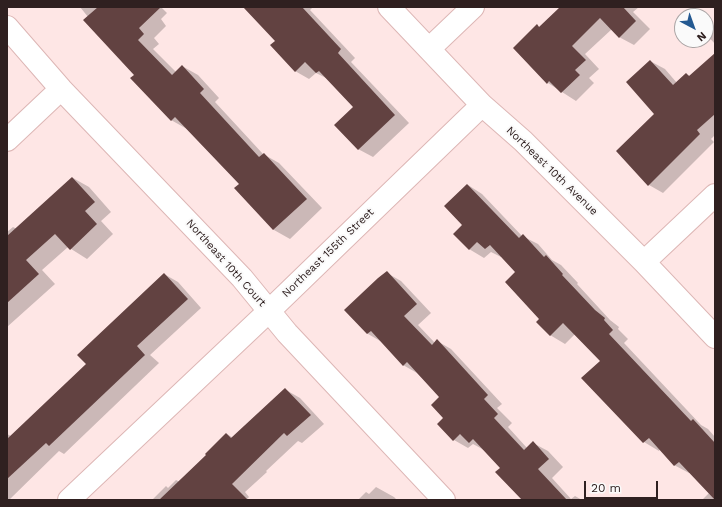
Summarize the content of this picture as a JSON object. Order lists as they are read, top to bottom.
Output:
{
  "streets": {
    "street": ["Northeast 10th Avenue", "Northeast 155th Street", "Northeast 10th Court"]
  },
  "crossings": [
    ["Northeast 10th Avenue", "Northeast 155th Street"],
    ["Northeast 155th Street", "Northeast 10th Court"]
  ],
  "scale_bar": "20 m",
  "north": "bottom right"
}
